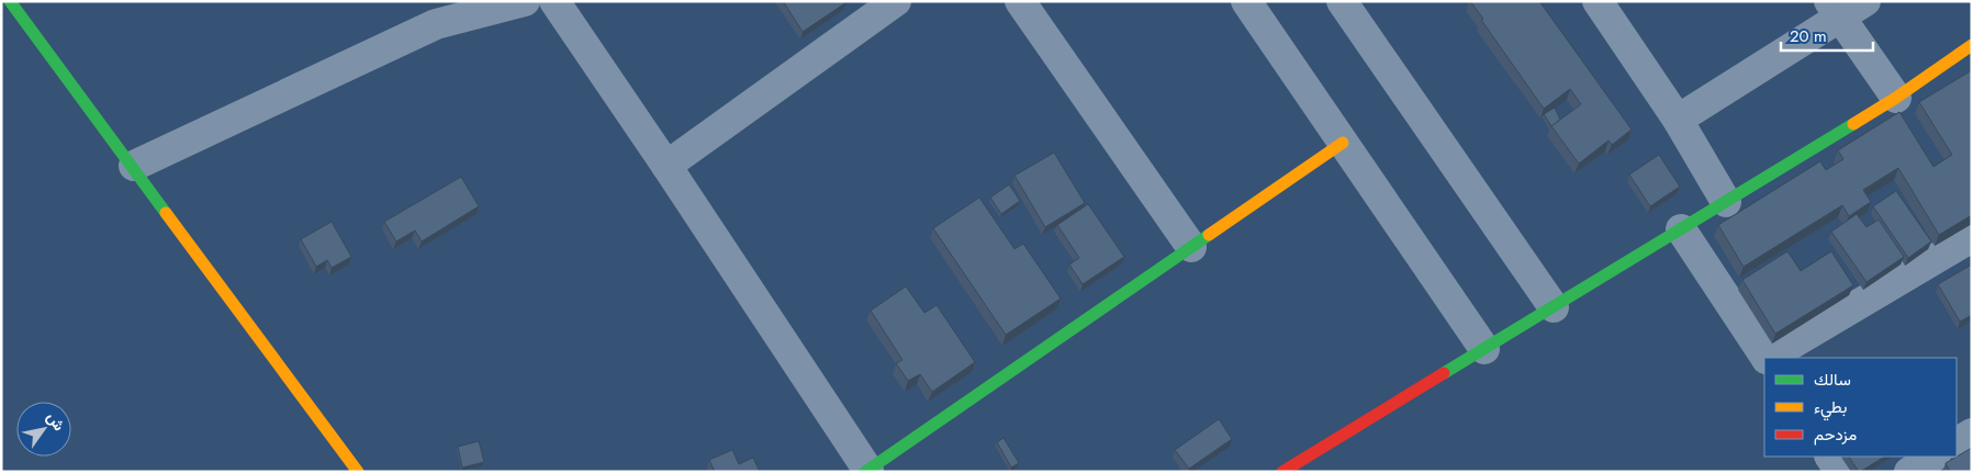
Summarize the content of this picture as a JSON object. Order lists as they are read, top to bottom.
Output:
{
  "legend": ["سالك", "بطيء", "مزدحم"],
  "scale_bar": "20 m",
  "north": "top right"
}
